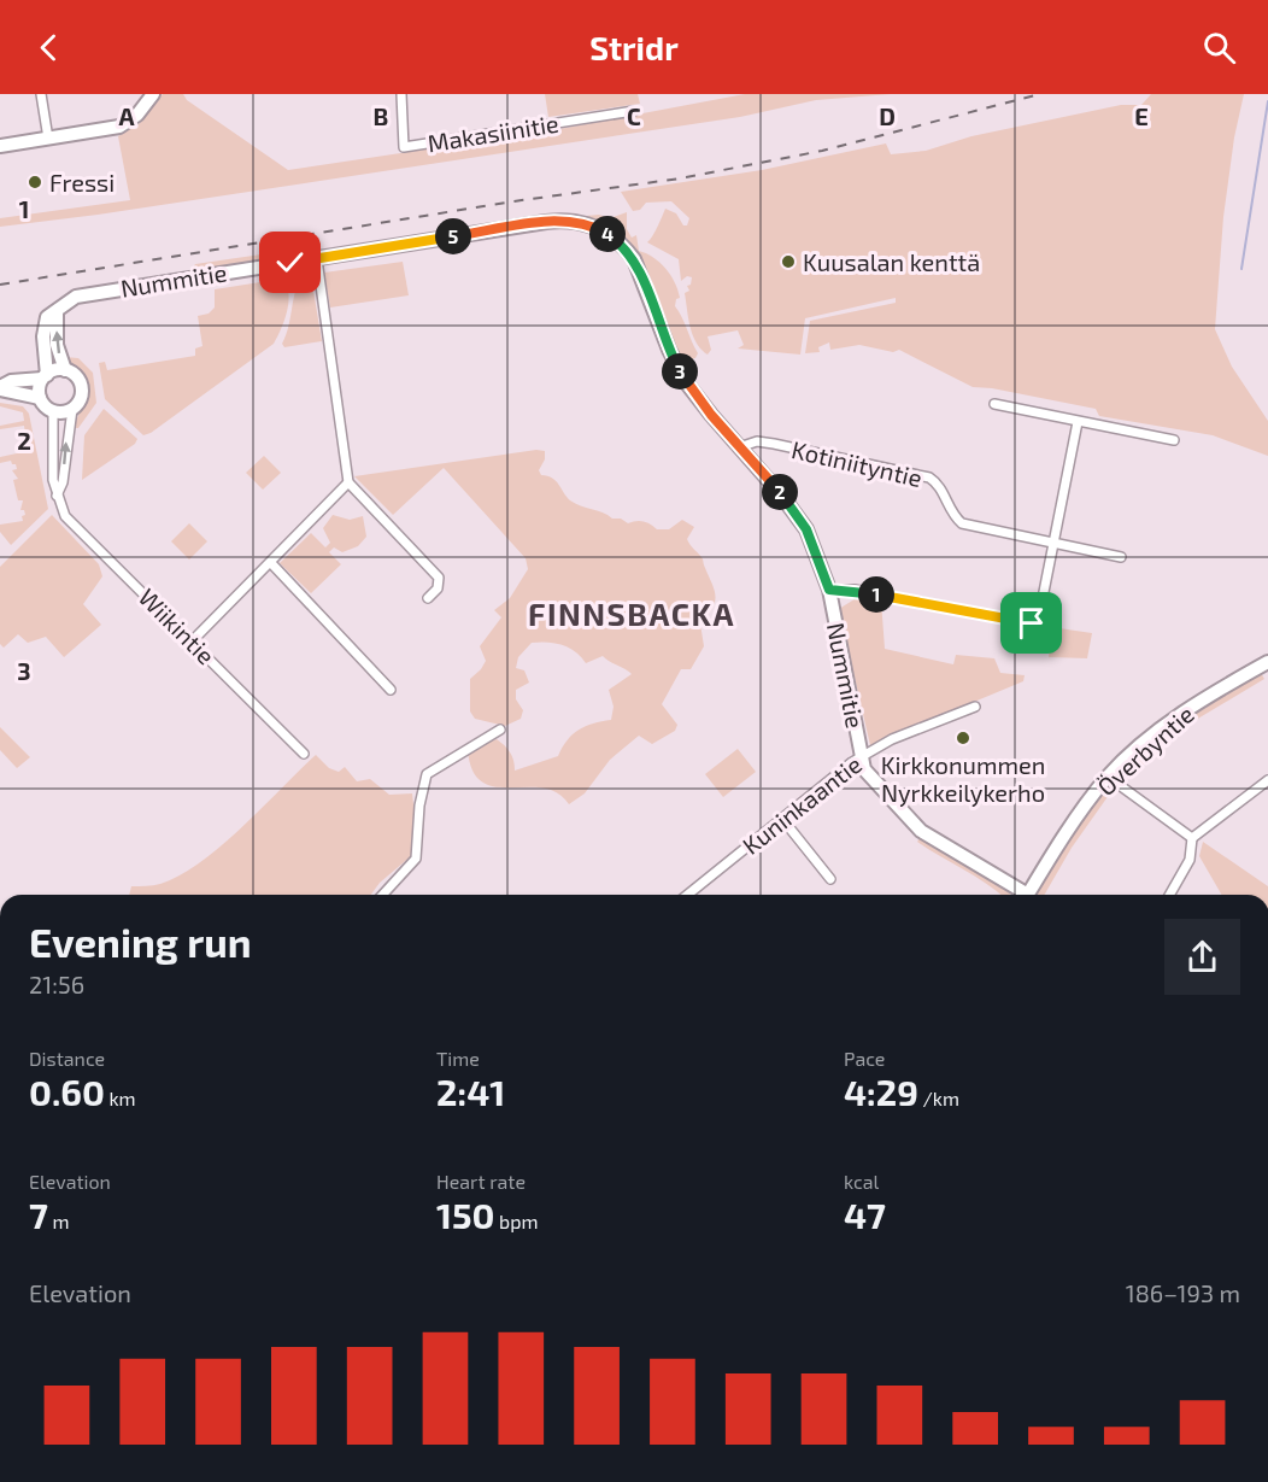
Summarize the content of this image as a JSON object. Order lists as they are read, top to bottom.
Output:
{
  "streets": {
    "street": [
      "Makasiinitie",
      "Nummitie",
      "Kotiniityntie",
      "Wiikintie",
      "Överbyntie",
      "Kuninkaantie"
    ]
  },
  "crossings": [
    ["Nummitie", "Kotiniityntie"],
    ["Nummitie", "Kuninkaantie"]
  ],
  "districts": ["FINNSBACKA"],
  "places": ["Fressi", "Kuusalan kenttä", "Kirkkonummen Nyrkkeilykerho"],
  "page": {
    "header": "Stridr",
    "pins": [
      "4",
      "5",
      "3",
      "2",
      "1"
    ],
    "heading": ["Evening run", "21:56"],
    "stats": [
      ["Distance", "0.60 km"],
      ["Time", "2:41"],
      ["Pace", "4:29 /km"],
      ["Elevation", "7 m"],
      ["Heart rate", "150 bpm"],
      ["kcal", "47"]
    ],
    "chart": ["Elevation", "186–193 m"]
  },
  "grid": {
    "columns": [
      "A",
      "B",
      "C",
      "D",
      "E"
    ],
    "rows": ["1", "2", "3"]
  }
}
